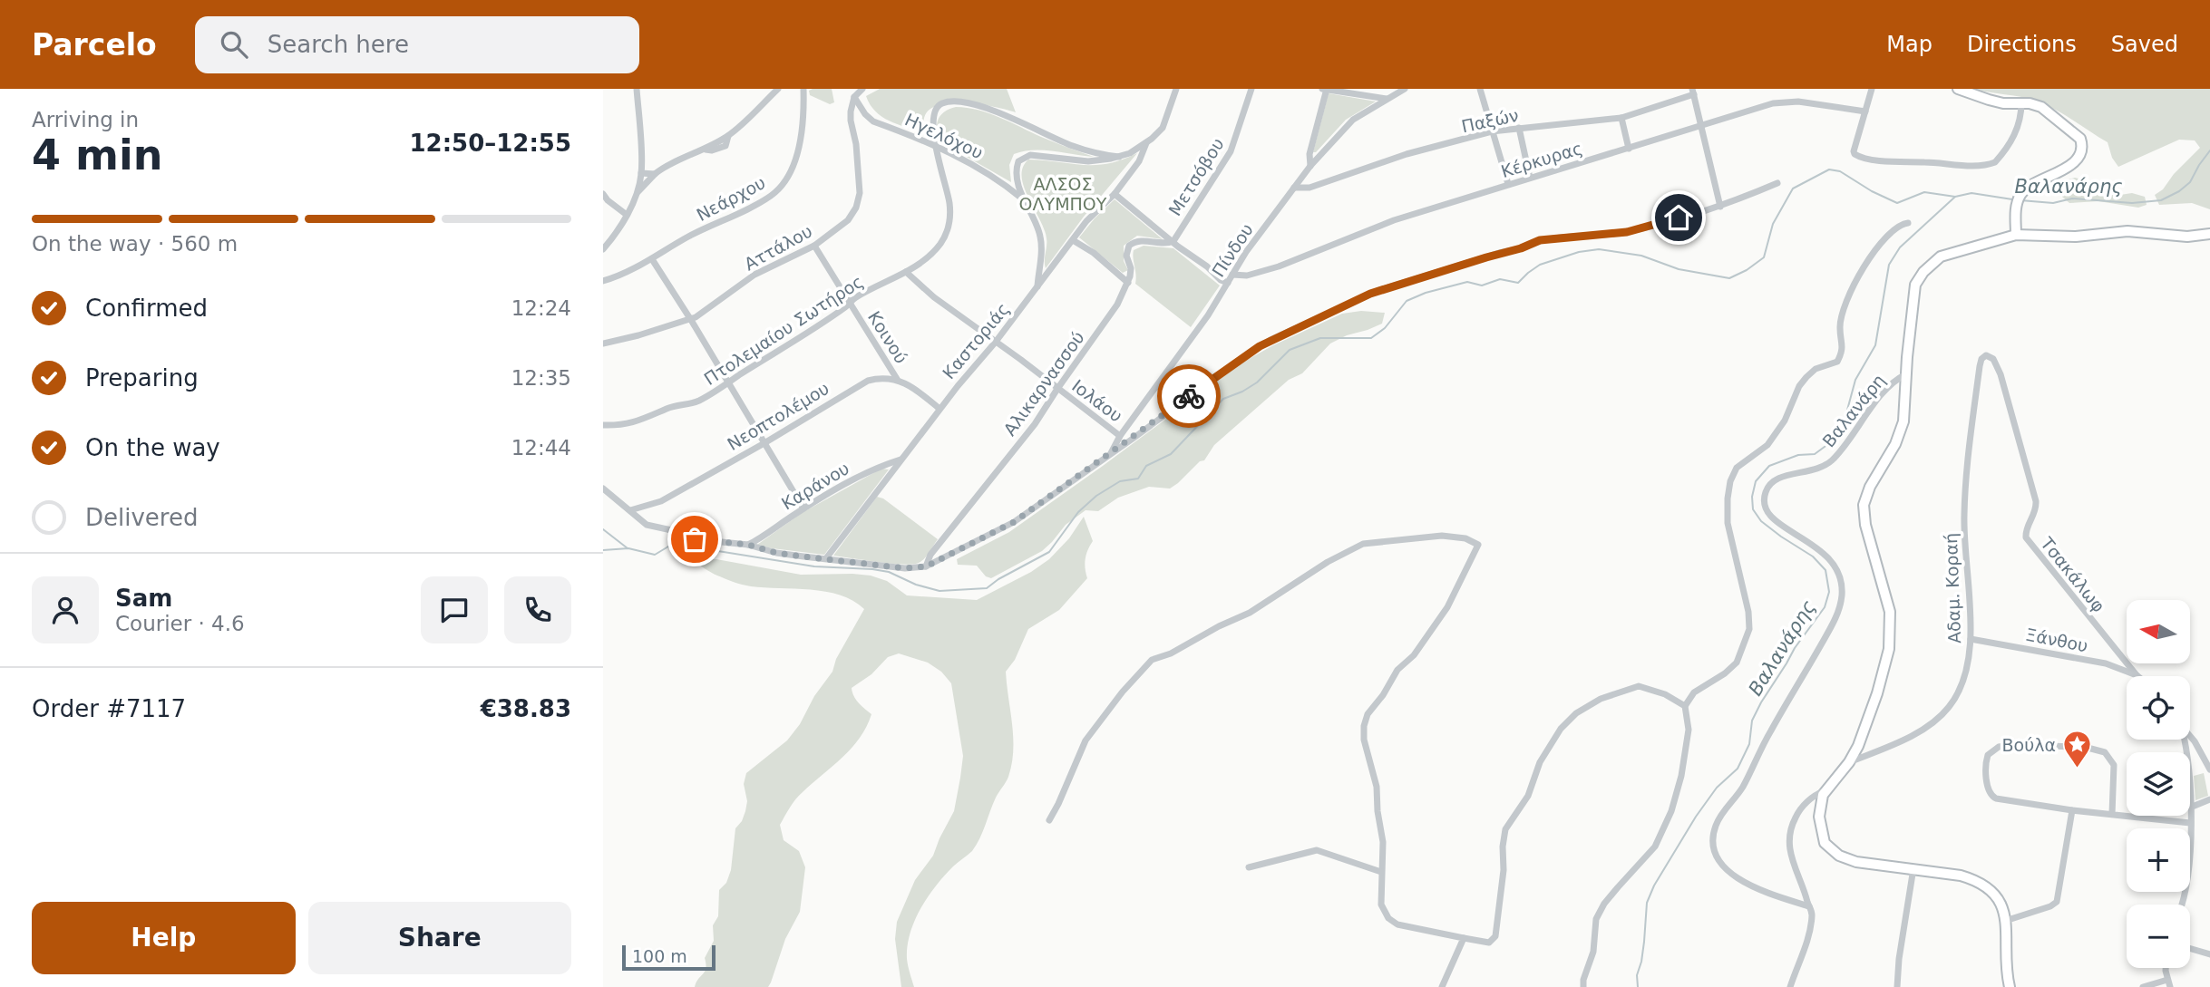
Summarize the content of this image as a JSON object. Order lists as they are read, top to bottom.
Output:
{
  "streets": {
    "street": [
      "Παξών",
      "Ηγελόχου",
      "Κέρκυρας",
      "Μετσόβου",
      "Νεάρχου",
      "Αττάλου",
      "Πίνδου",
      "Πτολεμαίου Σωτήρος",
      "Κοινού",
      "Καστοριάς",
      "Αλικαρνασσού",
      "Ιολάου",
      "Βαλανάρη",
      "Νεοπτολέμου",
      "Καράνου",
      "Τσακάλωφ",
      "Αδαμ. Κοραή",
      "Ξάνθου"
    ]
  },
  "crossings": [
    ["Παξών", "Πίνδου"],
    ["Ηγελόχου", "Αττάλου"],
    ["Ηγελόχου", "Πτολεμαίου Σωτήρος"],
    ["Ηγελόχου", "Καστοριάς"],
    ["Κέρκυρας", "Πίνδου"],
    ["Μετσόβου", "Αλικαρνασσού"],
    ["Αττάλου", "Κοινού"],
    ["Πίνδου", "Ιολάου"],
    ["Πτολεμαίου Σωτήρος", "Κοινού"],
    ["Πτολεμαίου Σωτήρος", "Καστοριάς"],
    ["Πτολεμαίου Σωτήρος", "Ιολάου"],
    ["Κοινού", "Νεοπτολέμου"],
    ["Καστοριάς", "Ιολάου"],
    ["Καστοριάς", "Καράνου"],
    ["Αλικαρνασσού", "Ιολάου"],
    ["Τσακάλωφ", "Αδαμ. Κοραή"],
    ["Τσακάλωφ", "Ξάνθου"],
    ["Αδαμ. Κοραή", "Ξάνθου"]
  ],
  "water": ["Βαλανάρης"],
  "parks": ["ΑΛΣΟΣ ΟΛΥΜΠΟΥ"],
  "places": {
    "place": ["Βούλα"]
  },
  "scale_bar": "100 m",
  "north": "left",
  "page": {
    "header": "Parcelo",
    "search": "Search here",
    "nav": ["Map", "Directions", "Saved"],
    "heading": ["4 min", "Arriving in", "12:50–12:55"],
    "panel": [
      "Sam",
      "Courier · 4.6",
      "Order #7117",
      "€38.83"
    ],
    "bar": "On the way · 560 m",
    "list": [
      ["Confirmed", "12:24"],
      ["Preparing", "12:35"],
      ["On the way", "12:44"],
      "Delivered"
    ],
    "map_buttons": ["+", "−"],
    "buttons": ["Help", "Share"],
    "scale": "100 m"
  }
}
